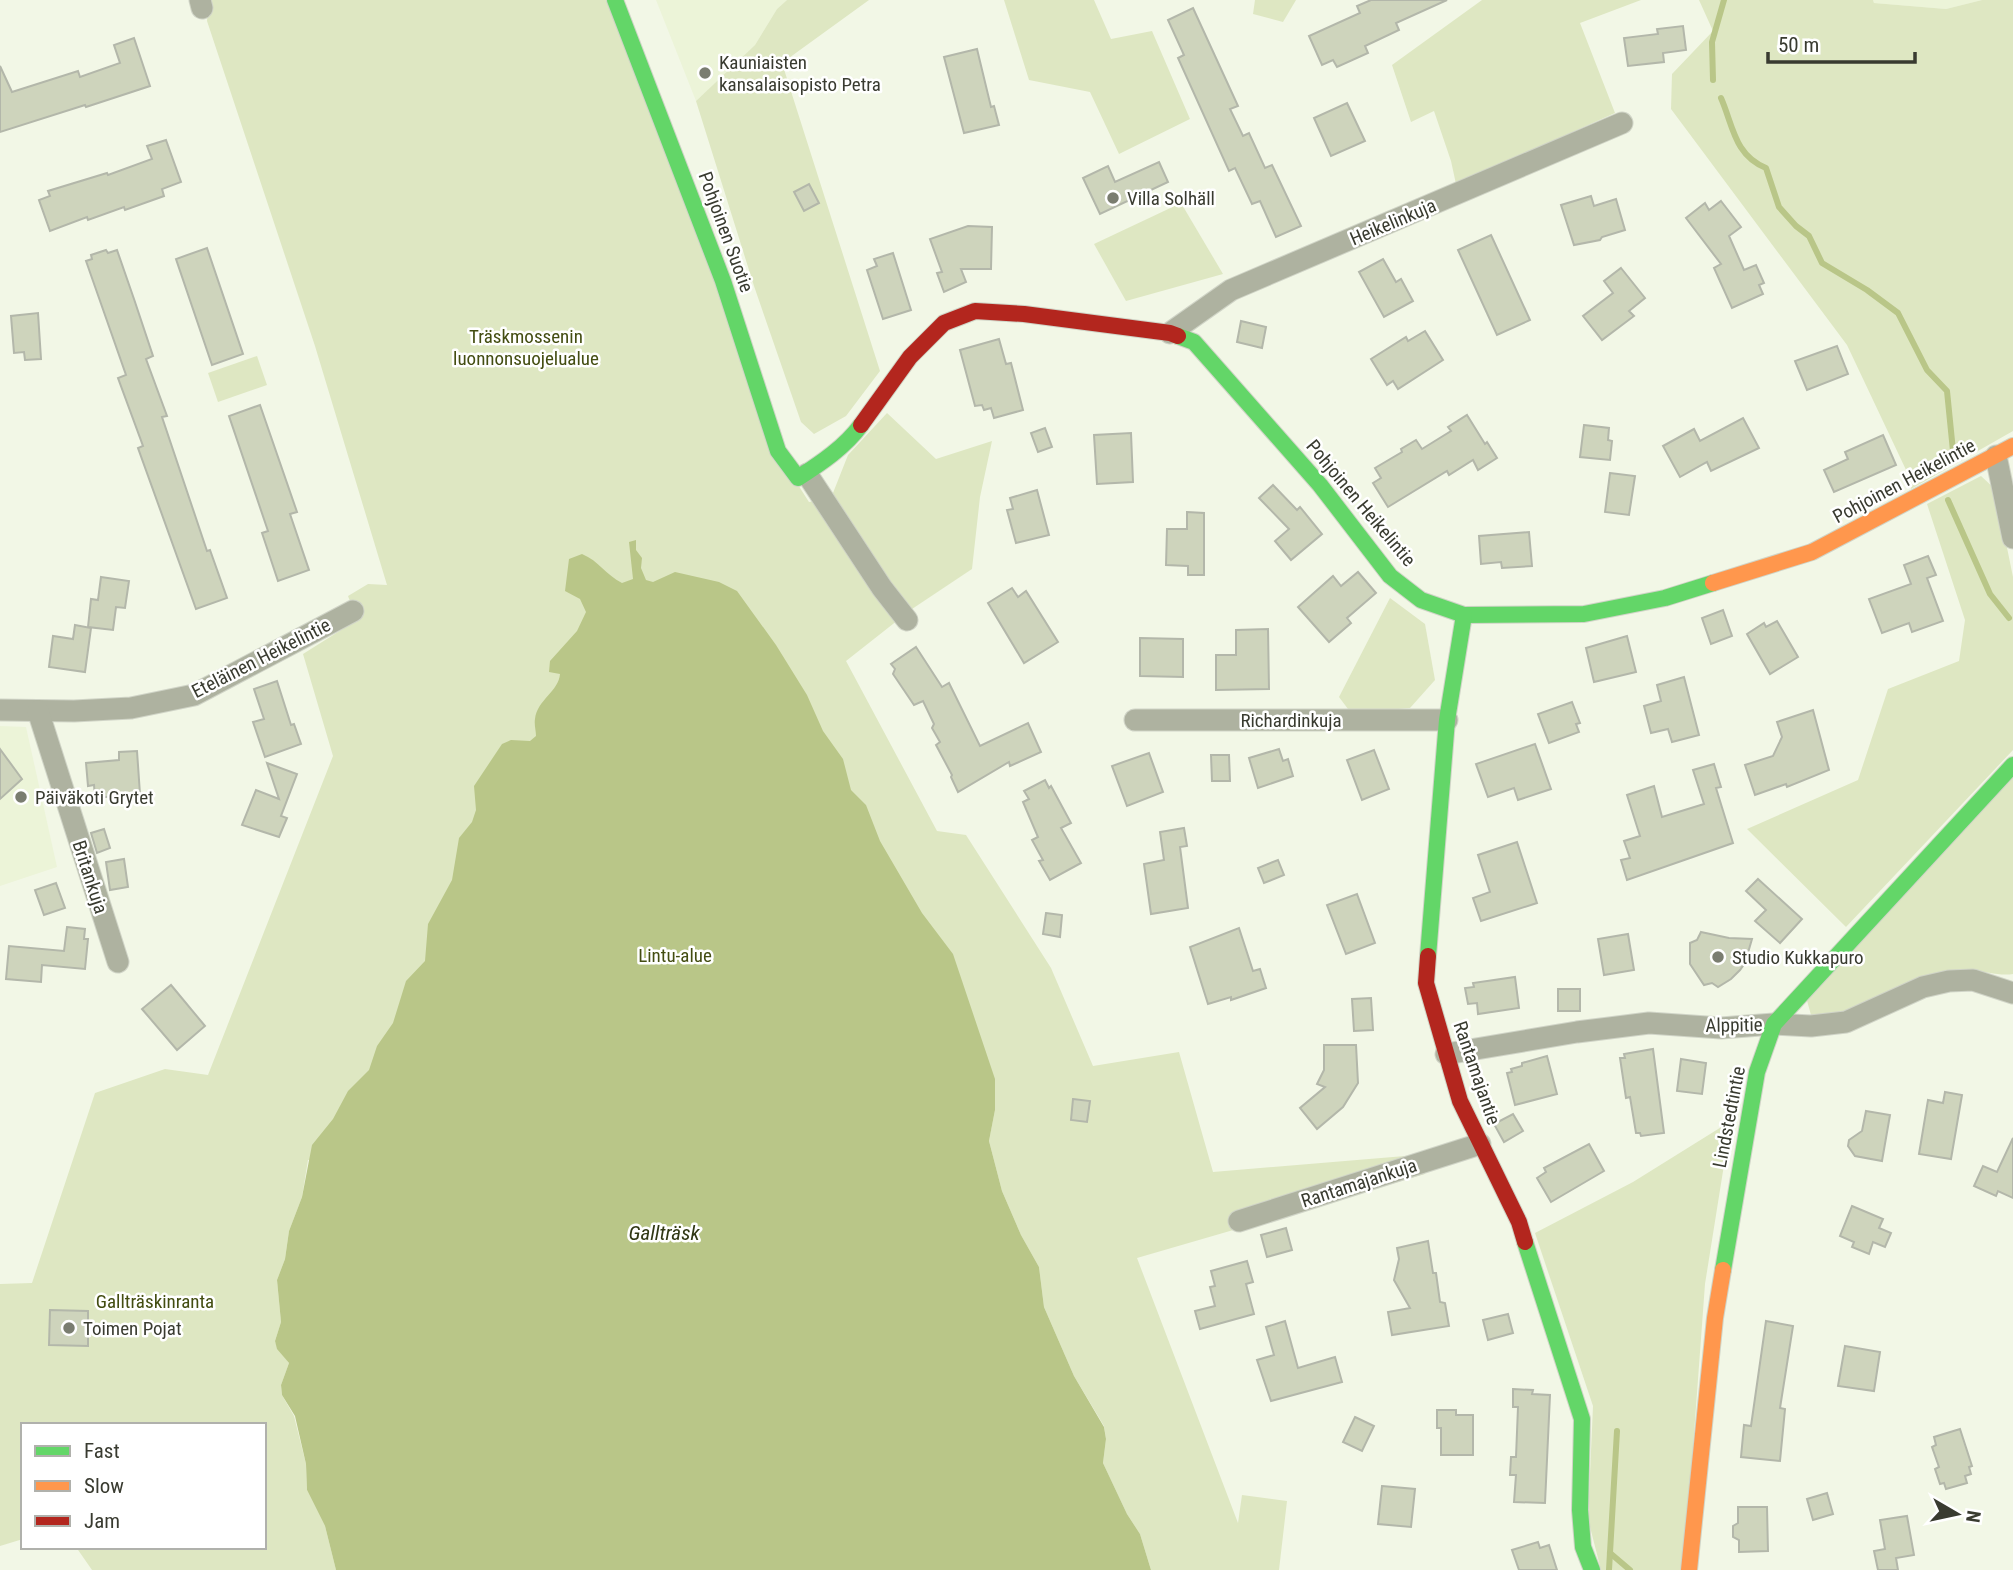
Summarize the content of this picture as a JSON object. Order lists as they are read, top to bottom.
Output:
{
  "streets": {
    "street": [
      "Heikelinkuja",
      "Pohjoinen Suotie",
      "Pohjoinen Heikelintie",
      "Eteläinen Heikelintie",
      "Richardinkuja",
      "Britankuja",
      "Alppitie",
      "Rantamajantie",
      "Lindstedtintie",
      "Rantamajankuja"
    ]
  },
  "crossings": [
    ["Heikelinkuja", "Pohjoinen Heikelintie"],
    ["Pohjoinen Suotie", "Pohjoinen Heikelintie"],
    ["Pohjoinen Heikelintie", "Rantamajantie"],
    ["Eteläinen Heikelintie", "Britankuja"],
    ["Richardinkuja", "Rantamajantie"],
    ["Alppitie", "Rantamajantie"],
    ["Alppitie", "Lindstedtintie"],
    ["Rantamajantie", "Rantamajankuja"]
  ],
  "water": ["Gallträsk"],
  "parks": ["Träskmossenin luonnonsuojelualue", "Lintu-alue", "Gallträskinranta"],
  "places": [
    "Kauniaisten kansalaisopisto Petra",
    "Villa Solhäll",
    "Päiväkoti Grytet",
    "Studio Kukkapuro",
    "Toimen Pojat"
  ],
  "legend": ["Fast", "Slow", "Jam"],
  "scale_bar": "50 m",
  "north": "right"
}
